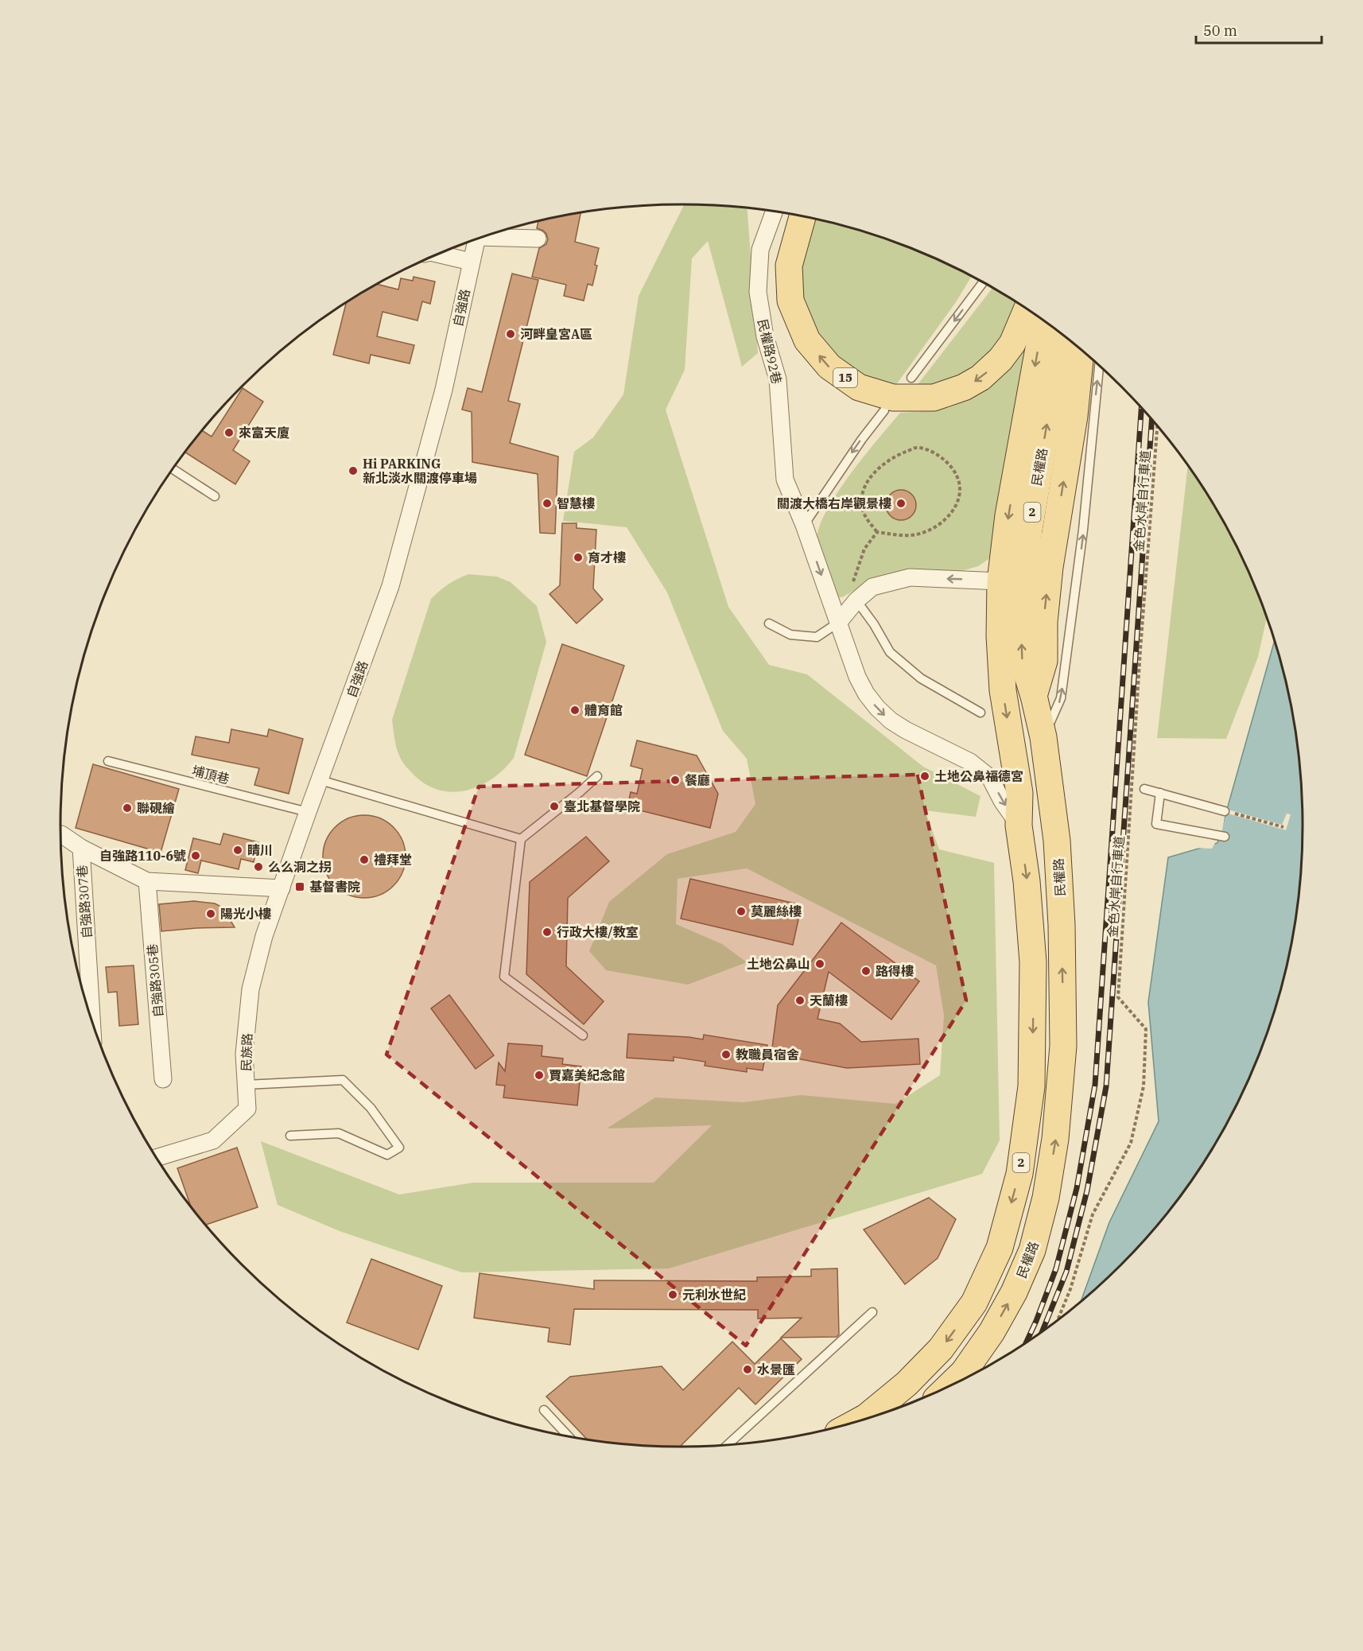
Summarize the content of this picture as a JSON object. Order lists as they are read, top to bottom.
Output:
{
  "streets": {
    "main road": ["15", "民權路", "2"],
    "street": [
      "自強路",
      "民權路92巷",
      "自強路307巷",
      "自強路305巷",
      "民族路"
    ],
    "lane": ["埔頂巷"],
    "path": ["金色水岸自行車道"]
  },
  "crossings": [
    ["自強路", "埔頂巷"],
    ["自強路", "民族路"],
    ["民權路92巷", "民權路"]
  ],
  "places": {
    "other": [
      "河畔皇宮A區",
      "來富天廈",
      "Hi PARKING 新北淡水關渡停車場",
      "智慧樓",
      "關渡大橋右岸觀景樓",
      "育才樓",
      "體育館",
      "土地公鼻福德宮",
      "餐廳",
      "臺北基督學院",
      "聯硯繪",
      "睛川",
      "自強路110-6號",
      "禮拜堂",
      "么么洞之拐",
      "莫麗絲樓",
      "陽光小樓",
      "行政大樓/教室",
      "土地公鼻山",
      "路得樓",
      "天蘭樓",
      "教職員宿舍",
      "賈嘉美紀念館",
      "元利水世紀",
      "水景匯"
    ],
    "transit": ["基督書院"]
  },
  "scale_bar": "50 m"
}
